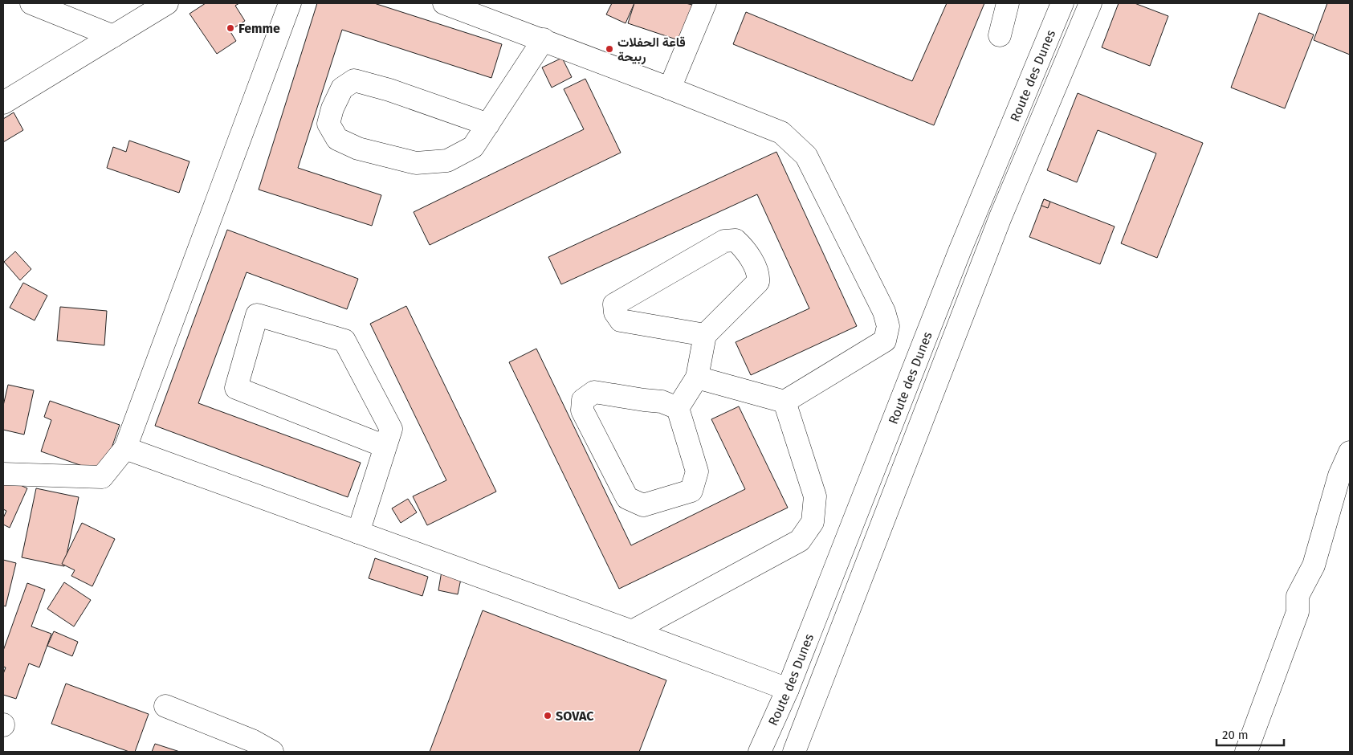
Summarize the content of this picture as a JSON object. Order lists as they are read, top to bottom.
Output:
{
  "streets": {
    "street": ["Route des Dunes"]
  },
  "places": ["Femme", "قاعة الحفلات ربيحة", "SOVAC"],
  "scale_bar": "20 m"
}
